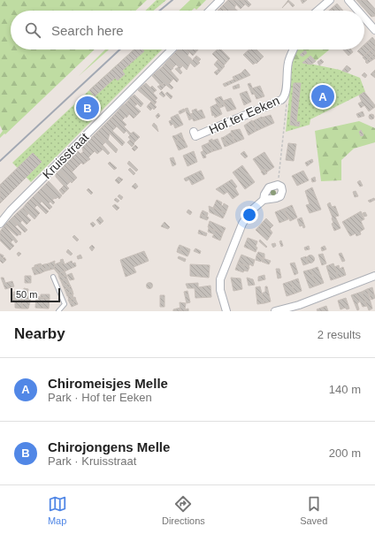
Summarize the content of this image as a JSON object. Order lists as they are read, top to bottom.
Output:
{
  "streets": {
    "street": ["Hof ter Eeken", "Kruisstraat"]
  },
  "scale_bar": "50 m",
  "page": {
    "search": "Search here",
    "pins": ["A", "B"],
    "scale": "50 m",
    "heading": ["Nearby", "2 results"],
    "list": [
      {
        "mark": "A",
        "name": "Chiromeisjes Melle",
        "note": "Park · Hof ter Eeken",
        "value": "140 m"
      },
      {
        "mark": "B",
        "name": "Chirojongens Melle",
        "note": "Park · Kruisstraat",
        "value": "200 m"
      }
    ],
    "nav": ["Map", "Directions", "Saved"]
  }
}
